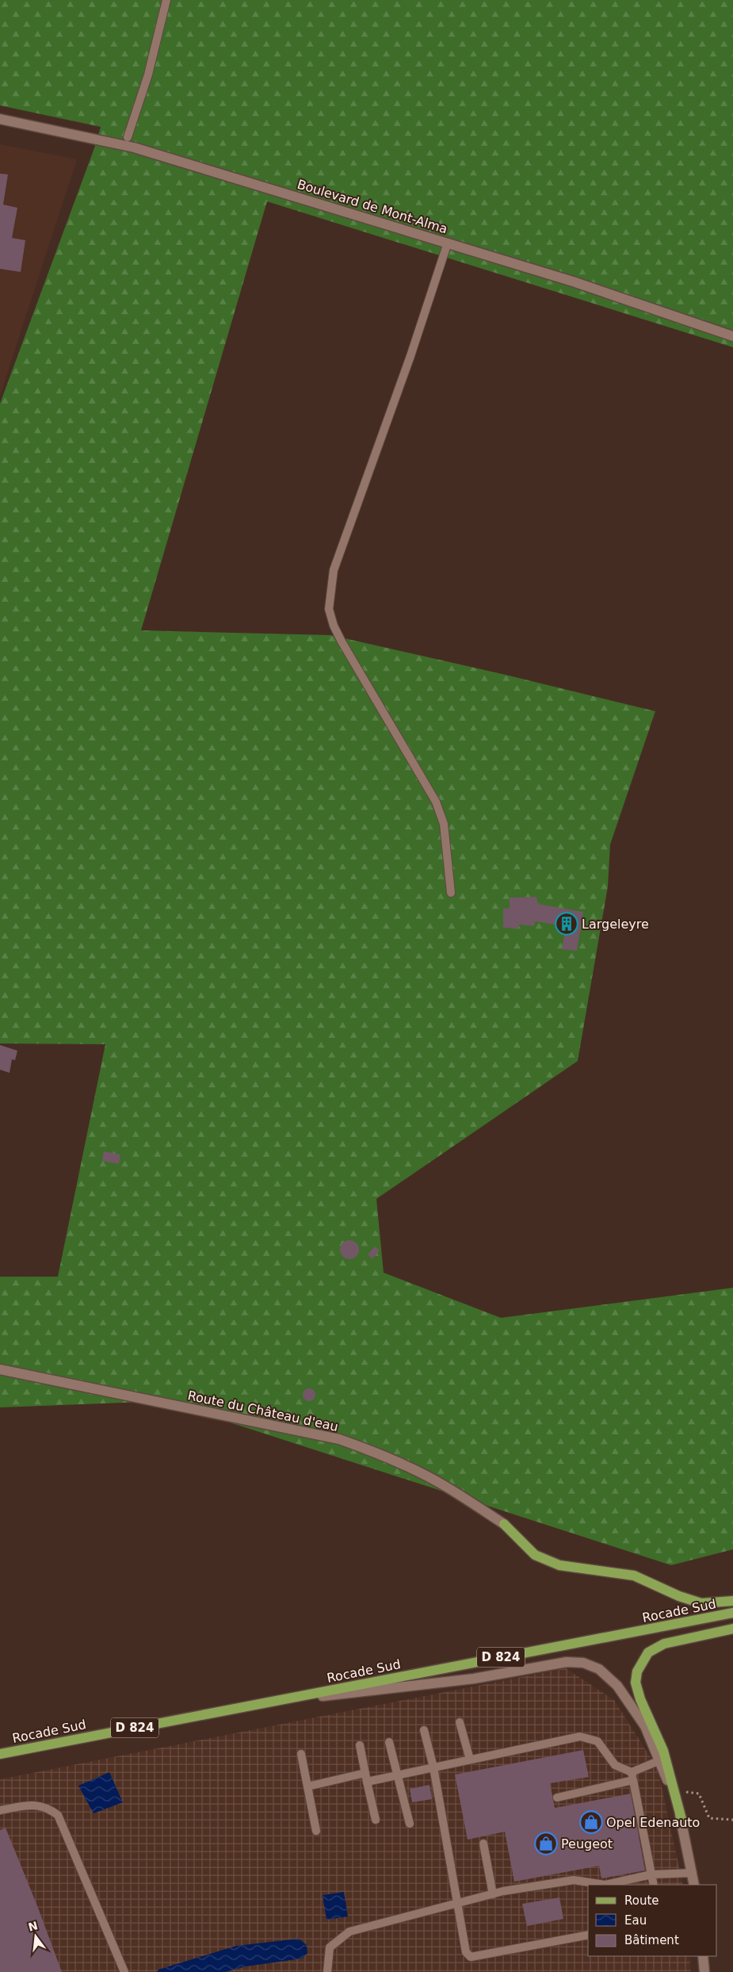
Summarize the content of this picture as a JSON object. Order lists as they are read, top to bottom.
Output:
{
  "streets": {
    "main road": ["Rocade Sud", "D 824"],
    "street": ["Boulevard de Mont-Alma", "Route du Château d'eau"]
  },
  "places": {
    "building": ["Largeleyre"],
    "shop": ["Opel Edenauto", "Peugeot"]
  },
  "legend": ["Route", "Eau", "Bâtiment"],
  "north": "top"
}
